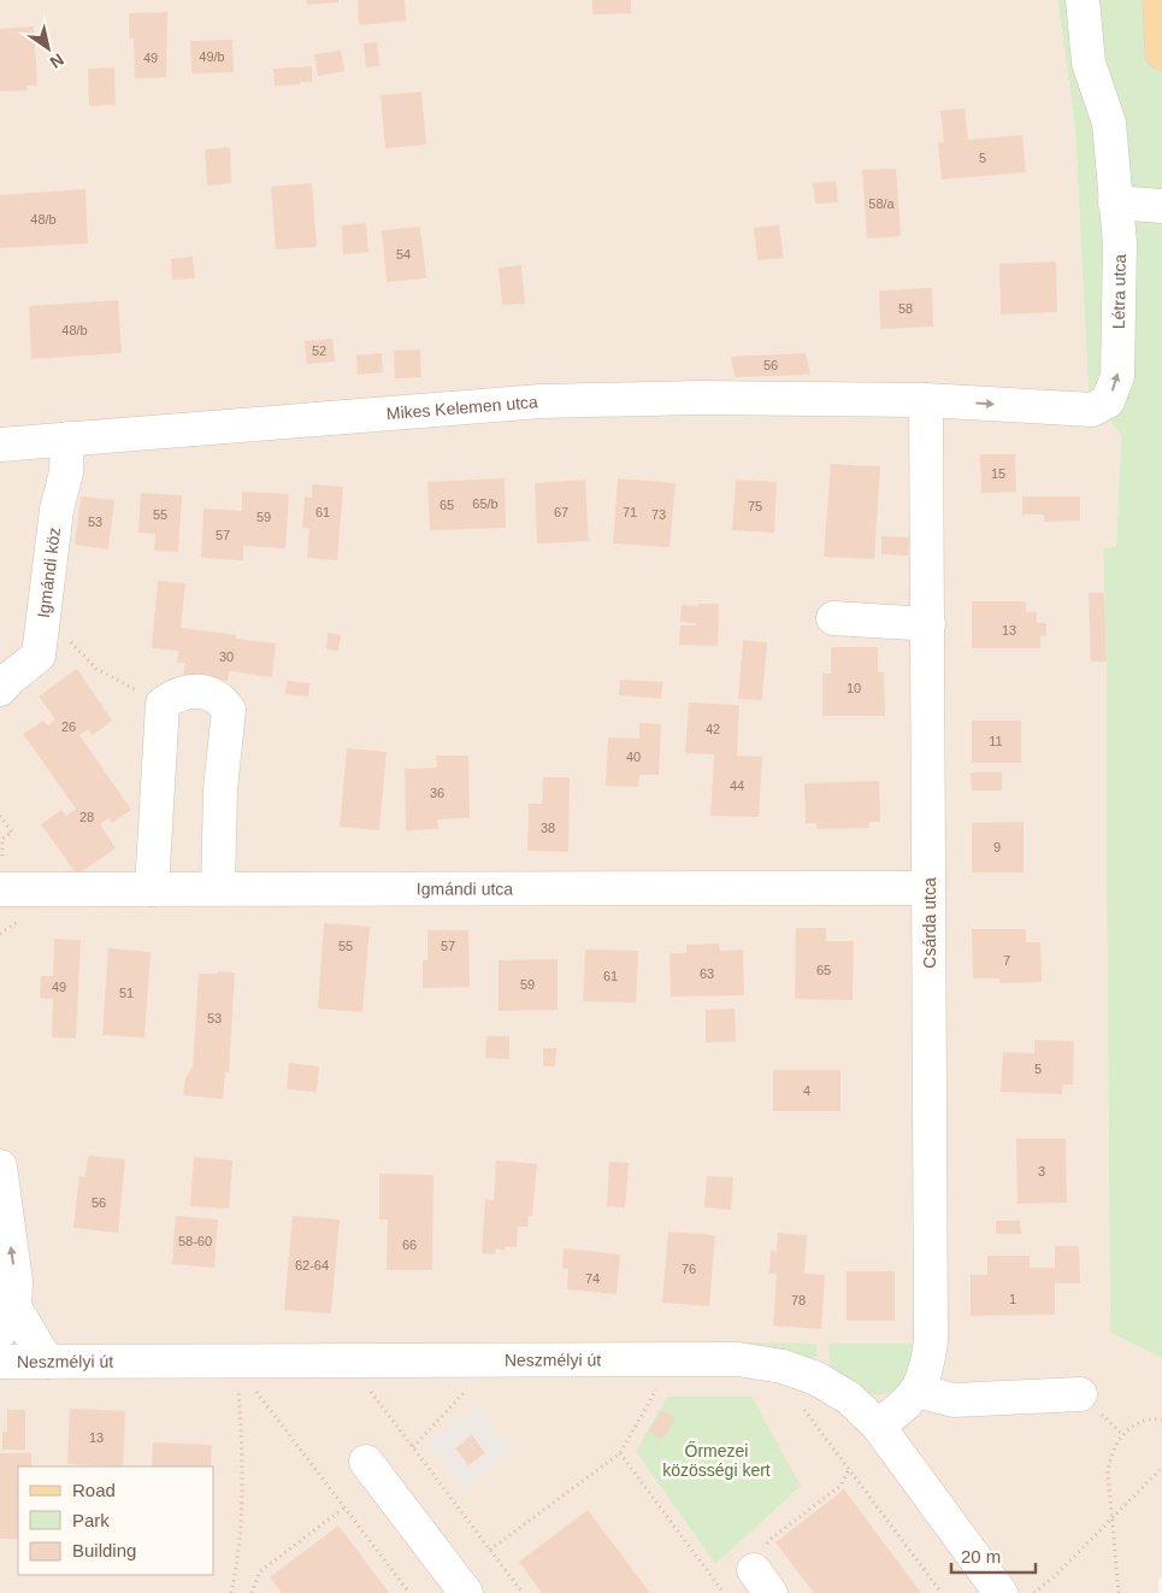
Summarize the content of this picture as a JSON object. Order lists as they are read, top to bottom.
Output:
{
  "streets": {
    "street": [
      "Létra utca",
      "Mikes Kelemen utca",
      "Igmándi köz",
      "Igmándi utca",
      "Csárda utca",
      "Neszmélyi út"
    ]
  },
  "crossings": [
    ["Létra utca", "Mikes Kelemen utca"],
    ["Létra utca", "Csárda utca"],
    ["Mikes Kelemen utca", "Igmándi köz"],
    ["Mikes Kelemen utca", "Csárda utca"],
    ["Igmándi utca", "Csárda utca"],
    ["Csárda utca", "Neszmélyi út"]
  ],
  "parks": ["Őrmezei közösségi kert"],
  "house_numbers": [
    "49/b",
    "49",
    "5",
    "58/a",
    "48/b",
    "54",
    "58",
    "48/b",
    "52",
    "56",
    "15",
    "65/b",
    "65",
    "75",
    "61",
    "67",
    "71",
    "55",
    "73",
    "59",
    "53",
    "57",
    "13",
    "30",
    "10",
    "26",
    "42",
    "11",
    "40",
    "44",
    "36",
    "28",
    "38",
    "9",
    "55",
    "57",
    "7",
    "65",
    "63",
    "61",
    "59",
    "49",
    "51",
    "53",
    "5",
    "4",
    "3",
    "56",
    "58-60",
    "66",
    "62-64",
    "76",
    "74",
    "1",
    "78",
    "13"
  ],
  "legend": ["Road", "Park", "Building"],
  "scale_bar": "20 m",
  "north": "bottom right"
}
